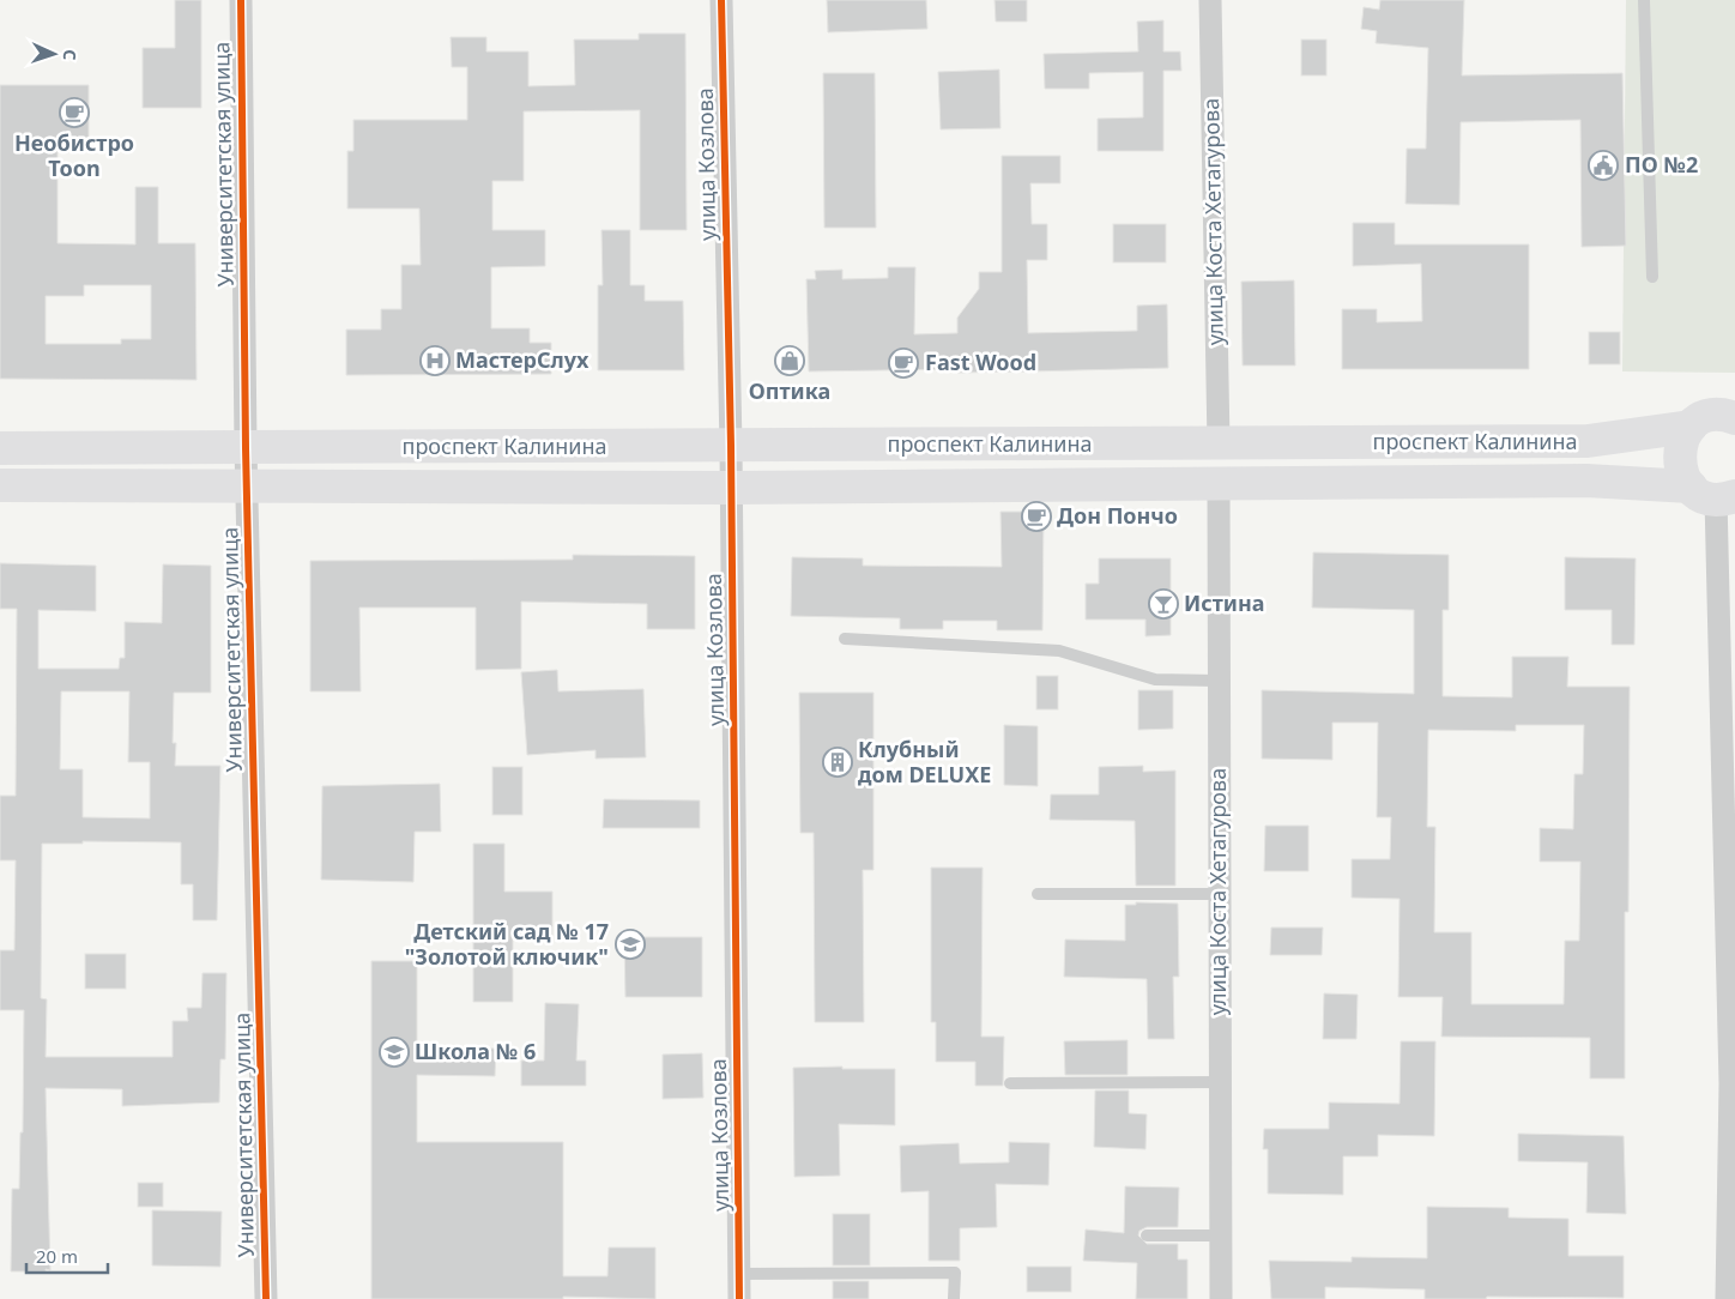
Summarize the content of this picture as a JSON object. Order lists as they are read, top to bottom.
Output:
{
  "streets": {
    "main road": ["проспект Калинина"],
    "street": ["Университетская улица", "улица Козлова", "улица Коста Хетагурова"]
  },
  "crossings": [
    ["Университетская улица", "проспект Калинина"],
    ["улица Козлова", "проспект Калинина"],
    ["улица Коста Хетагурова", "проспект Калинина"]
  ],
  "places": {
    "cafe": ["Необистро Toon", "Fast Wood", "Дон Пончо"],
    "public building": ["ПО №2"],
    "hospital": ["МастерСлух"],
    "shop": ["Оптика"],
    "bar": ["Истина"],
    "building": ["Клубный дом DELUXE"],
    "school or university": ["Детский сад № 17 \"Золотой ключик\"", "Школа № 6"]
  },
  "scale_bar": "20 m",
  "north": "right"
}
